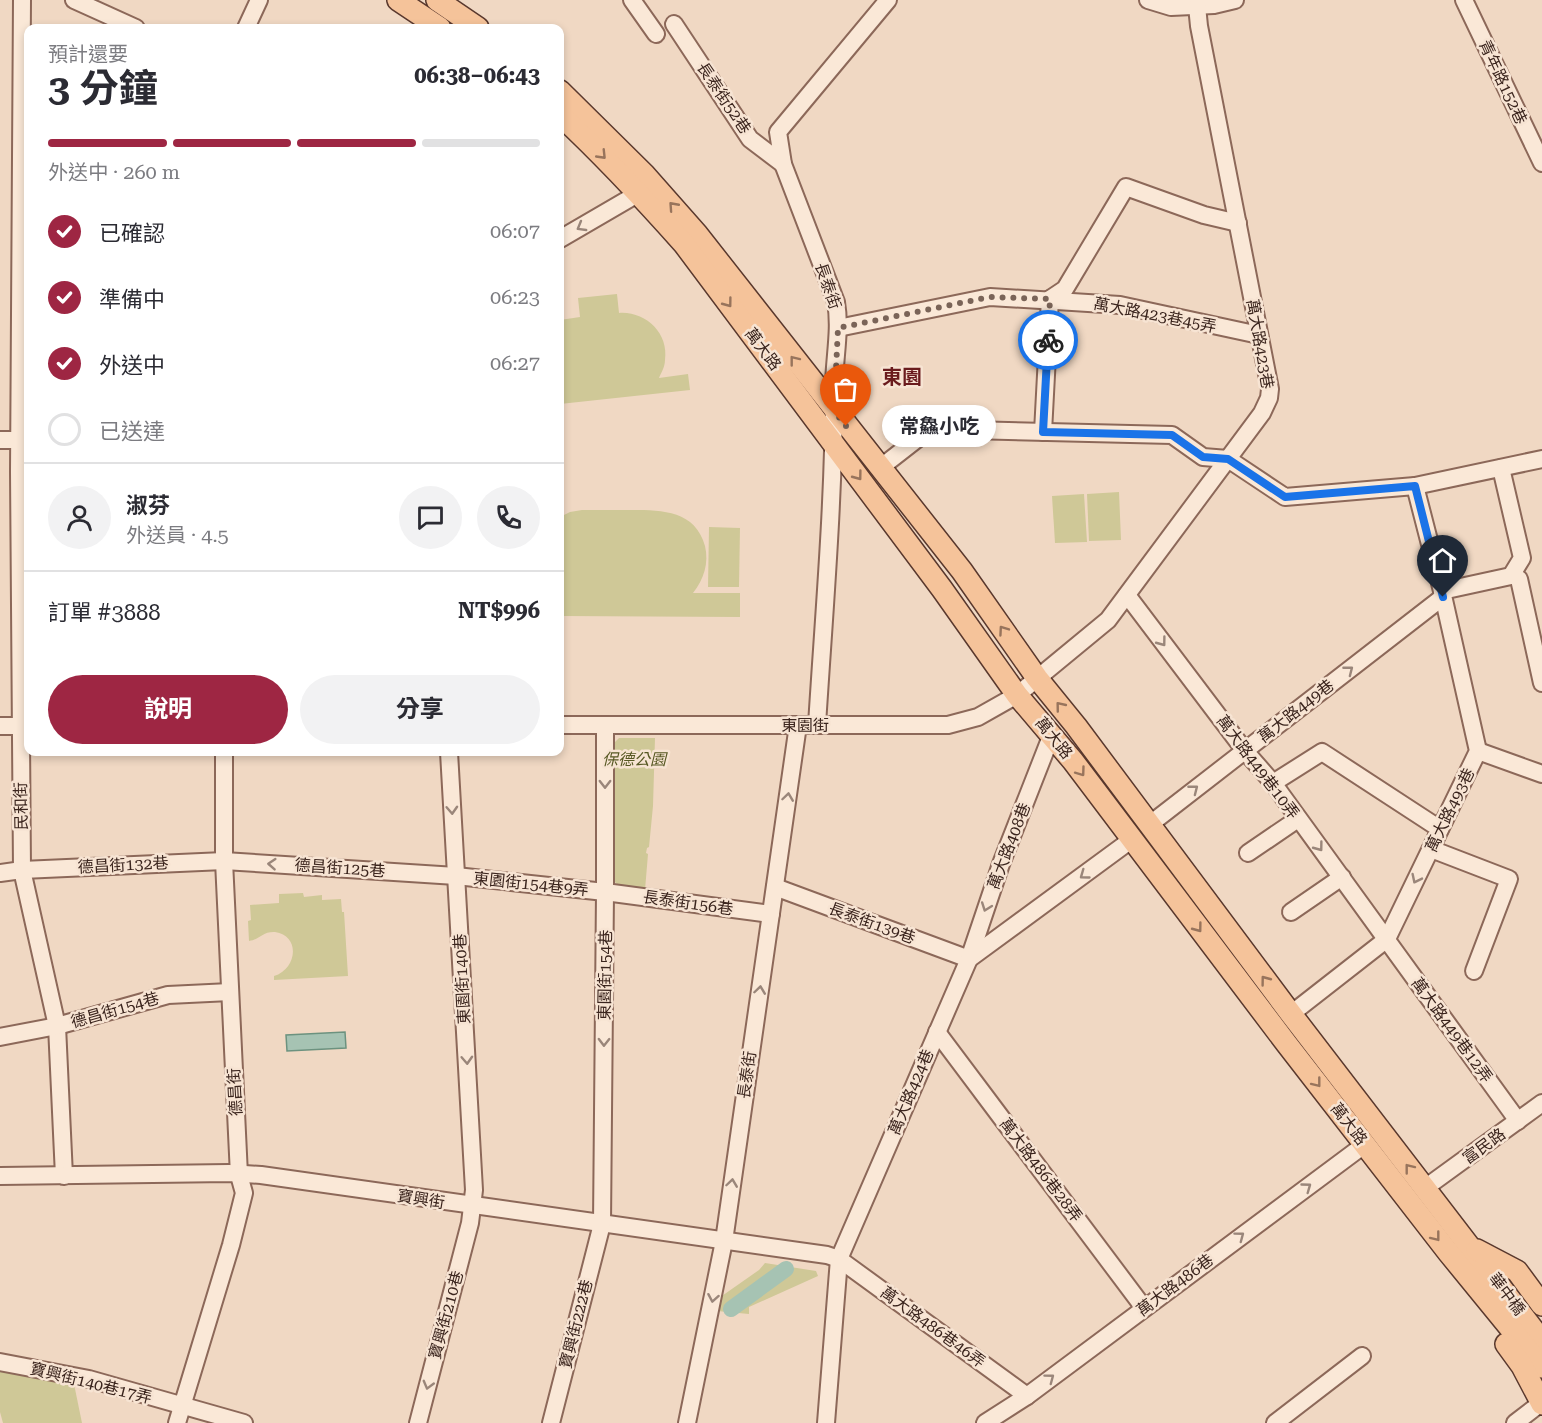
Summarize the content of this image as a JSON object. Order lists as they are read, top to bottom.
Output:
{
  "streets": {
    "main road": ["萬大路", "華中橋"],
    "street": [
      "青年路152巷",
      "長泰街52巷",
      "長泰街",
      "萬大路423巷45弄",
      "萬大路423巷",
      "萬大路449巷",
      "東園街",
      "萬大路449巷10弄",
      "民和街",
      "萬大路493巷",
      "萬大路408巷",
      "德昌街132巷",
      "德昌街125巷",
      "東園街154巷9弄",
      "長泰街156巷",
      "長泰街139巷",
      "東園街154巷",
      "東園街140巷",
      "德昌街154巷",
      "萬大路449巷12弄",
      "德昌街",
      "萬大路424巷",
      "富民路",
      "萬大路486巷28弄",
      "寶興街",
      "萬大路486巷",
      "寶興街210巷",
      "寶興街222巷",
      "萬大路486巷46弄",
      "寶興街140巷17弄"
    ]
  },
  "crossings": [
    ["長泰街52巷", "長泰街"],
    ["長泰街", "萬大路423巷45弄"],
    ["長泰街", "萬大路"],
    ["長泰街", "東園街"],
    ["長泰街", "長泰街156巷"],
    ["長泰街", "長泰街139巷"],
    ["長泰街", "寶興街"],
    ["萬大路423巷45弄", "萬大路423巷"],
    ["萬大路423巷", "萬大路"],
    ["萬大路423巷", "東園街"],
    ["萬大路423巷", "萬大路449巷10弄"],
    ["萬大路", "萬大路449巷"],
    ["萬大路", "東園街"],
    ["萬大路", "萬大路493巷"],
    ["萬大路", "萬大路408巷"],
    ["萬大路", "富民路"],
    ["萬大路", "萬大路486巷"],
    ["萬大路", "華中橋"],
    ["萬大路449巷", "萬大路449巷10弄"],
    ["萬大路449巷", "萬大路493巷"],
    ["東園街", "東園街154巷"],
    ["萬大路449巷10弄", "萬大路493巷"],
    ["萬大路449巷10弄", "萬大路449巷12弄"],
    ["民和街", "德昌街132巷"],
    ["民和街", "德昌街154巷"],
    ["民和街", "寶興街"],
    ["萬大路493巷", "萬大路449巷12弄"],
    ["萬大路408巷", "長泰街139巷"],
    ["萬大路408巷", "萬大路424巷"],
    ["德昌街132巷", "德昌街125巷"],
    ["德昌街132巷", "德昌街"],
    ["德昌街125巷", "東園街154巷9弄"],
    ["德昌街125巷", "東園街140巷"],
    ["德昌街125巷", "德昌街"],
    ["東園街154巷9弄", "長泰街156巷"],
    ["東園街154巷9弄", "東園街154巷"],
    ["東園街154巷9弄", "東園街140巷"],
    ["長泰街156巷", "東園街154巷"],
    ["長泰街139巷", "萬大路424巷"],
    ["東園街154巷", "寶興街"],
    ["東園街154巷", "寶興街222巷"],
    ["東園街140巷", "寶興街"],
    ["東園街140巷", "寶興街210巷"],
    ["德昌街154巷", "德昌街"],
    ["萬大路449巷12弄", "富民路"],
    ["德昌街", "寶興街"],
    ["德昌街", "寶興街140巷17弄"],
    ["萬大路424巷", "萬大路486巷28弄"],
    ["萬大路424巷", "寶興街"],
    ["萬大路424巷", "萬大路486巷46弄"],
    ["萬大路486巷28弄", "萬大路486巷"],
    ["寶興街", "寶興街210巷"],
    ["寶興街", "寶興街222巷"],
    ["寶興街", "萬大路486巷46弄"],
    ["萬大路486巷", "萬大路486巷46弄"]
  ],
  "one_way": [
    "萬大路449巷",
    "萬大路449巷10弄",
    "萬大路408巷",
    "德昌街125巷",
    "東園街154巷",
    "東園街140巷",
    "萬大路486巷",
    "寶興街210巷"
  ],
  "districts": ["東園"],
  "parks": ["保德公園"],
  "places": ["常鱻小吃"],
  "page": {
    "heading": ["3 分鐘", "預計還要", "06:38–06:43"],
    "panel": [
      "淑芬",
      "外送員 · 4.5",
      "訂單 #3888",
      "NT$996"
    ],
    "bar": "外送中 · 260 m",
    "list": [
      ["已確認", "06:07"],
      ["準備中", "06:23"],
      ["外送中", "06:27"],
      "已送達"
    ],
    "bubble": "常鱻小吃",
    "buttons": ["說明", "分享"]
  }
}
